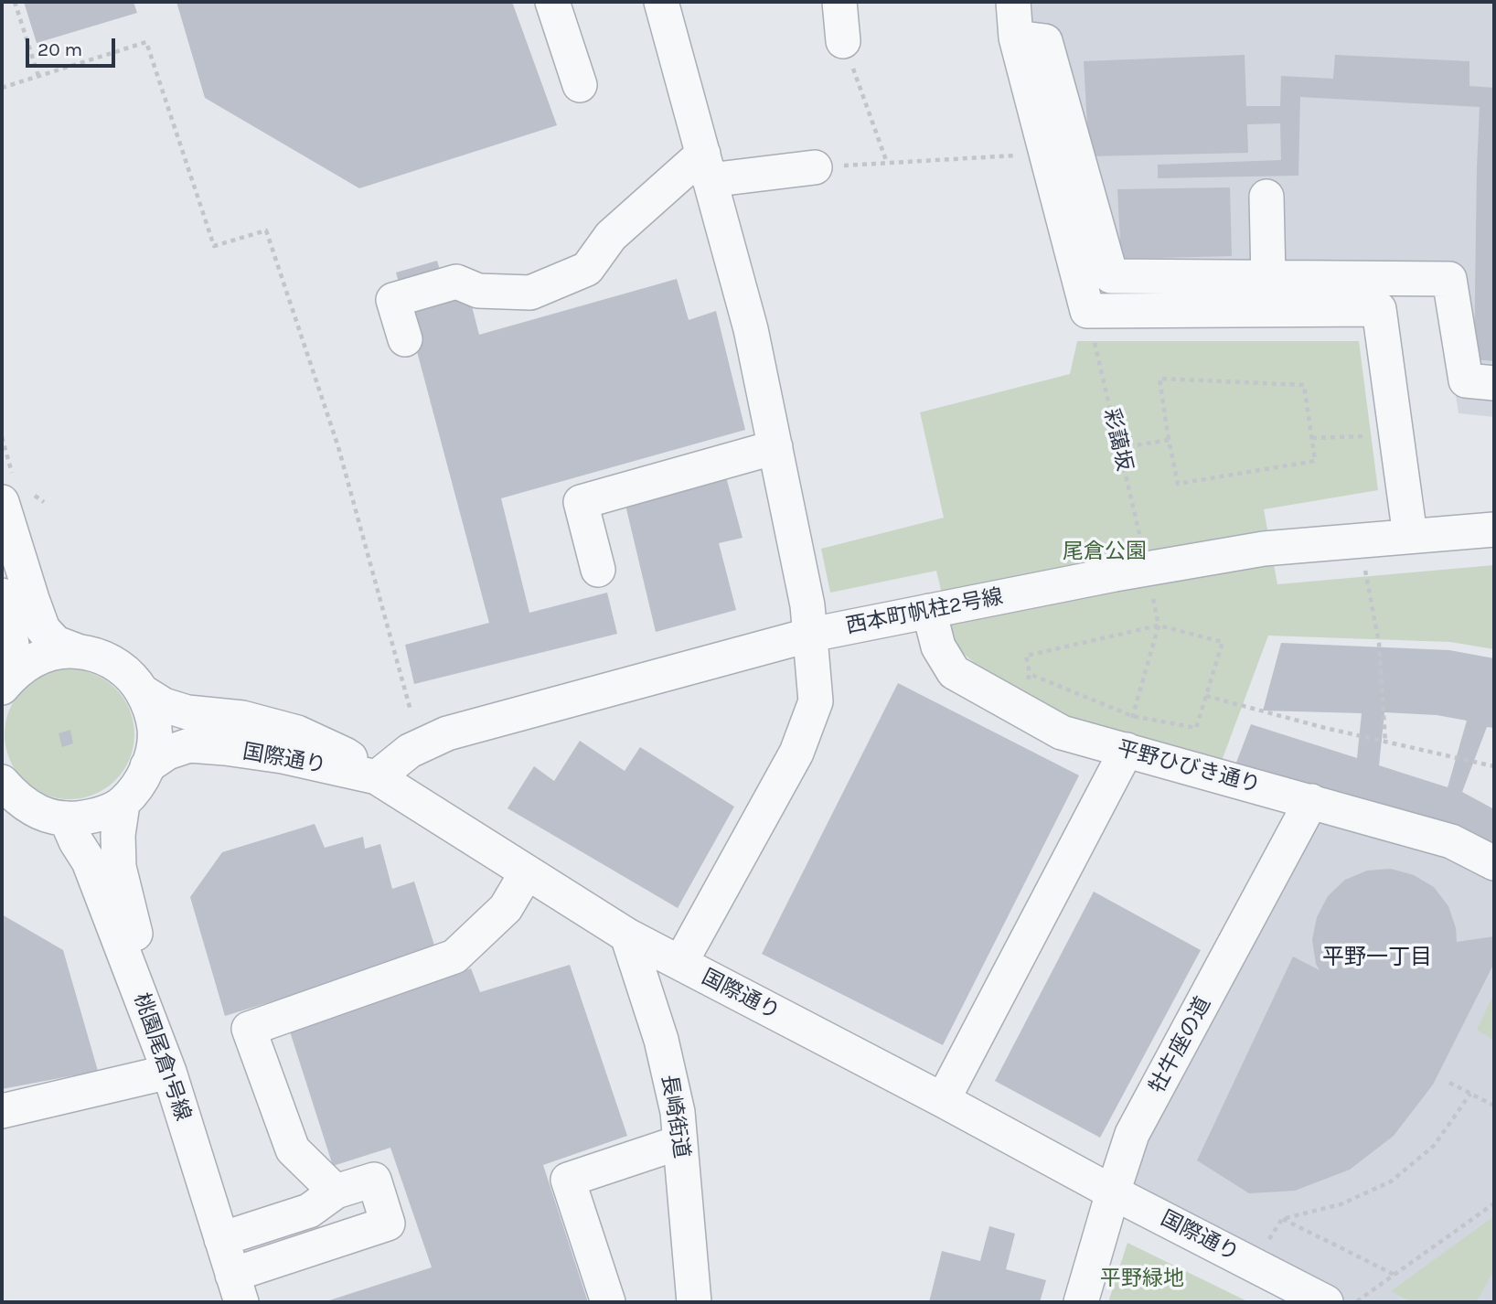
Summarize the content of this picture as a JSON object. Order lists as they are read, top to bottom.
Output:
{
  "streets": {
    "street": [
      "西本町帆柱2号線",
      "国際通り",
      "平野ひびき通り",
      "牡牛座の道",
      "桃園尾倉1号線",
      "長崎街道"
    ],
    "path": ["彩藹坂"]
  },
  "crossings": [
    ["彩藹坂", "西本町帆柱2号線"],
    ["西本町帆柱2号線", "国際通り"],
    ["西本町帆柱2号線", "平野ひびき通り"],
    ["国際通り", "牡牛座の道"],
    ["国際通り", "長崎街道"],
    ["平野ひびき通り", "牡牛座の道"]
  ],
  "districts": ["平野一丁目"],
  "parks": ["尾倉公園", "平野緑地"],
  "scale_bar": "20 m"
}
